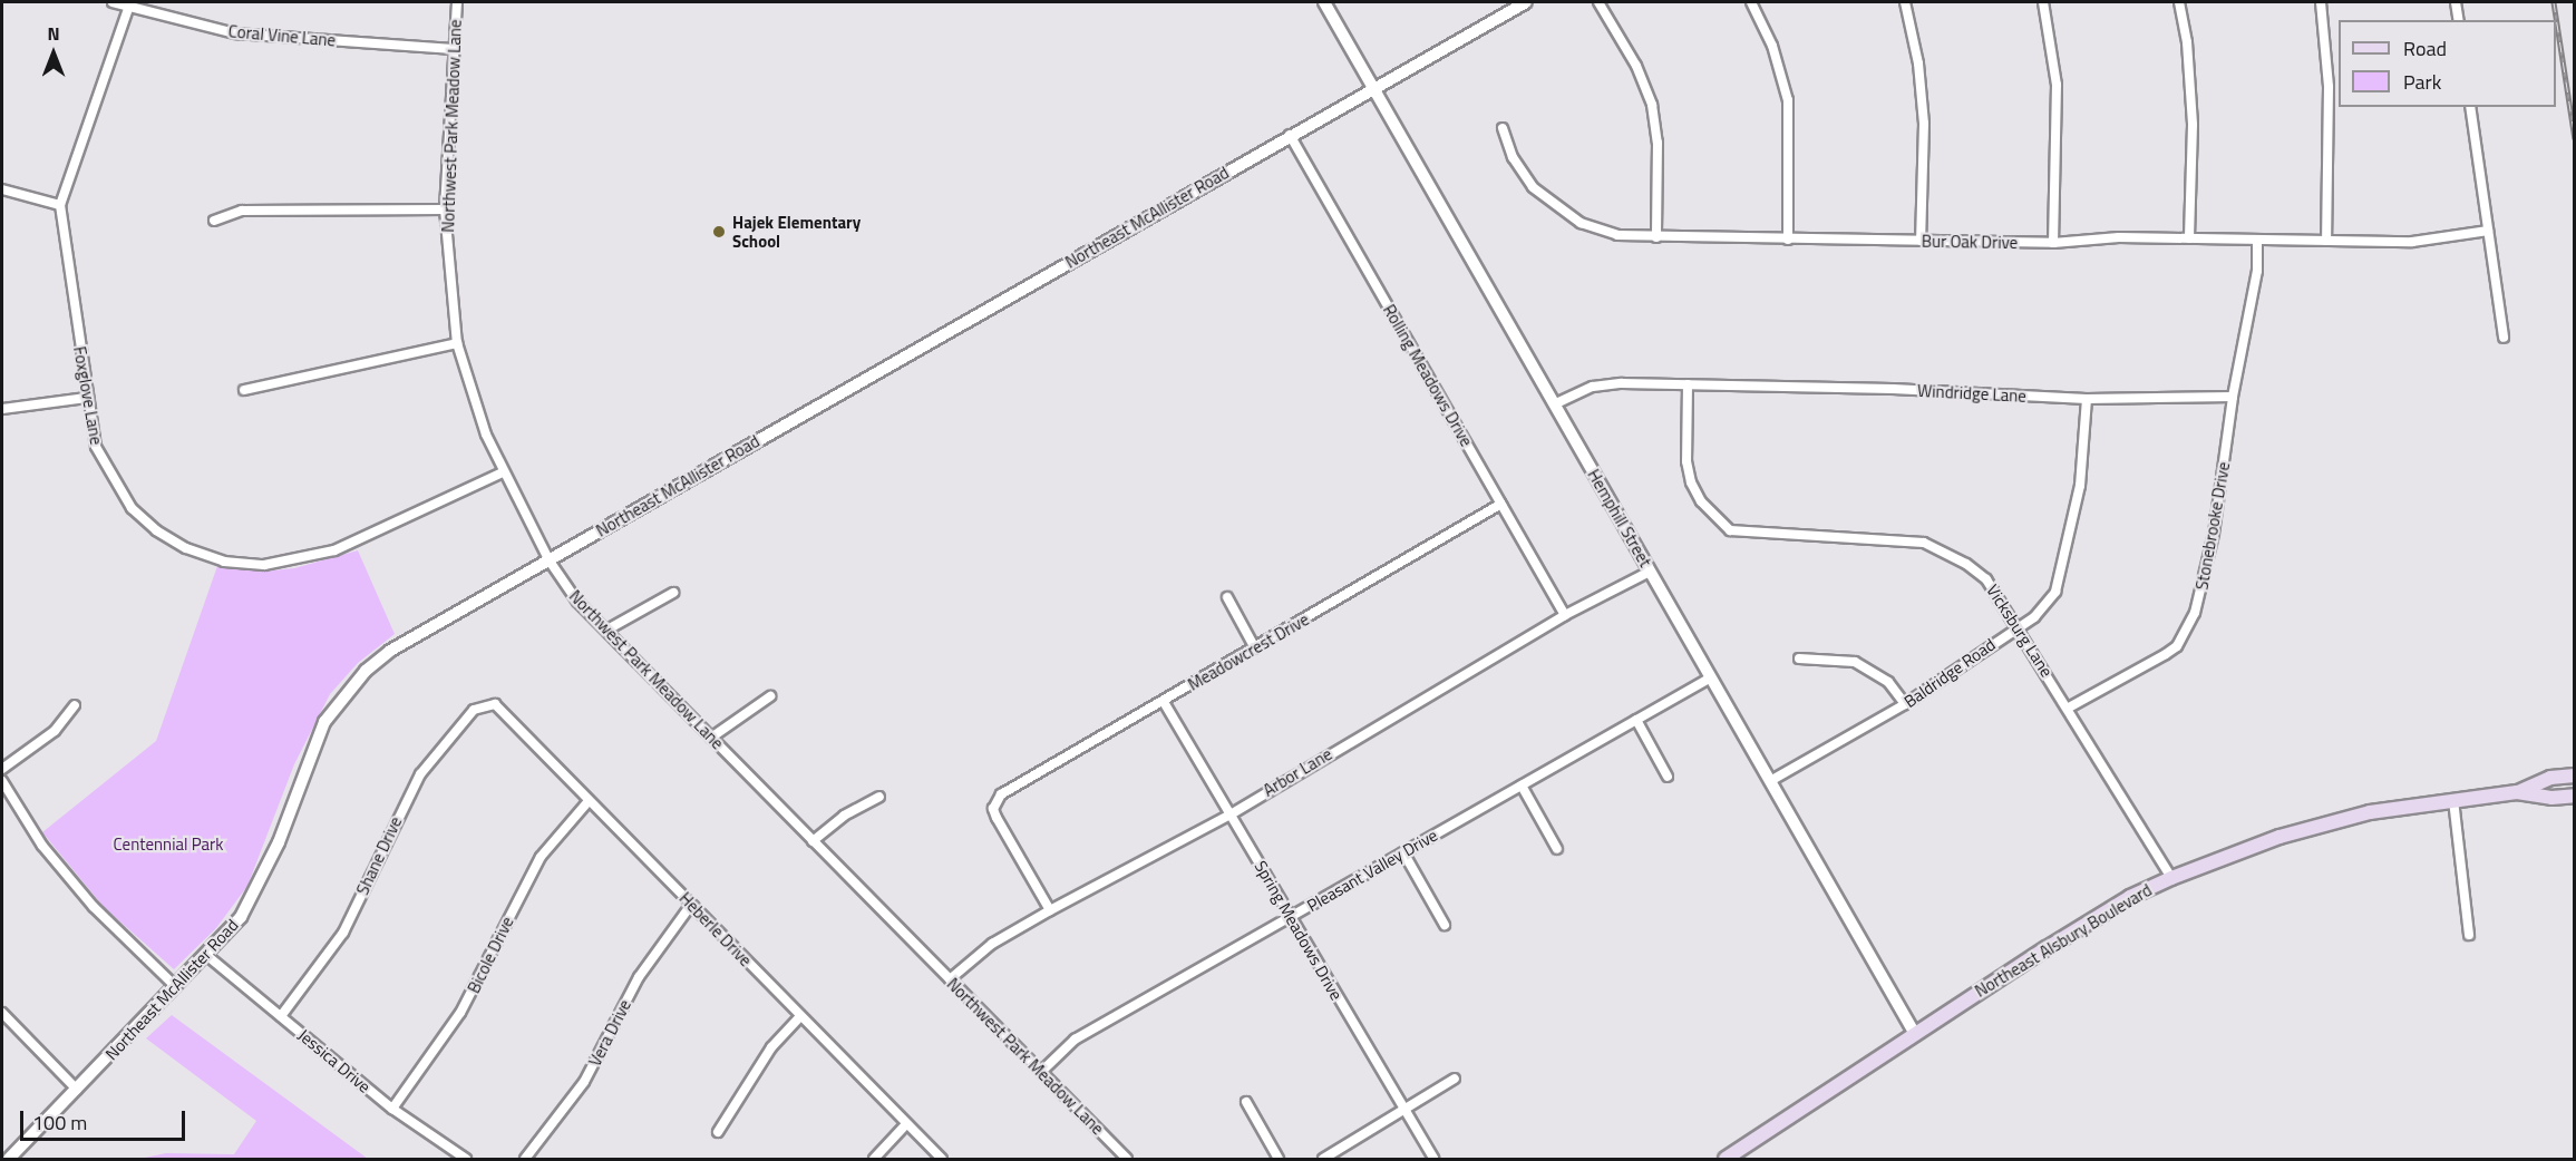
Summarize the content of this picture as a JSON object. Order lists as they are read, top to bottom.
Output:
{
  "streets": {
    "main road": ["Northeast Alsbury Boulevard"],
    "street": [
      "Coral Vine Lane",
      "Northwest Park Meadow Lane",
      "Northeast McAllister Road",
      "Bur Oak Drive",
      "Rolling Meadows Drive",
      "Windridge Lane",
      "Foxglove Lane",
      "Hemphill Street",
      "Stonebrooke Drive",
      "Vicksburg Lane",
      "Meadowcrest Drive",
      "Baldridge Road",
      "Arbor Lane",
      "Shane Drive",
      "Pleasant Valley Drive",
      "Heberle Drive",
      "Spring Meadows Drive",
      "Bicole Drive",
      "Vera Drive",
      "Jessica Drive"
    ]
  },
  "crossings": [
    ["Coral Vine Lane", "Northwest Park Meadow Lane"],
    ["Coral Vine Lane", "Foxglove Lane"],
    ["Northwest Park Meadow Lane", "Northeast McAllister Road"],
    ["Northwest Park Meadow Lane", "Foxglove Lane"],
    ["Northwest Park Meadow Lane", "Arbor Lane"],
    ["Northwest Park Meadow Lane", "Pleasant Valley Drive"],
    ["Northeast McAllister Road", "Rolling Meadows Drive"],
    ["Northeast McAllister Road", "Hemphill Street"],
    ["Northeast McAllister Road", "Jessica Drive"],
    ["Rolling Meadows Drive", "Meadowcrest Drive"],
    ["Rolling Meadows Drive", "Arbor Lane"],
    ["Windridge Lane", "Hemphill Street"],
    ["Windridge Lane", "Stonebrooke Drive"],
    ["Windridge Lane", "Vicksburg Lane"],
    ["Windridge Lane", "Baldridge Road"],
    ["Hemphill Street", "Baldridge Road"],
    ["Hemphill Street", "Arbor Lane"],
    ["Hemphill Street", "Pleasant Valley Drive"],
    ["Hemphill Street", "Northeast Alsbury Boulevard"],
    ["Stonebrooke Drive", "Vicksburg Lane"],
    ["Vicksburg Lane", "Baldridge Road"],
    ["Vicksburg Lane", "Northeast Alsbury Boulevard"],
    ["Meadowcrest Drive", "Arbor Lane"],
    ["Meadowcrest Drive", "Spring Meadows Drive"],
    ["Arbor Lane", "Spring Meadows Drive"],
    ["Shane Drive", "Heberle Drive"],
    ["Shane Drive", "Jessica Drive"],
    ["Pleasant Valley Drive", "Spring Meadows Drive"],
    ["Heberle Drive", "Bicole Drive"],
    ["Heberle Drive", "Vera Drive"],
    ["Bicole Drive", "Jessica Drive"]
  ],
  "parks": ["Centennial Park"],
  "places": ["Hajek Elementary School"],
  "legend": ["Road", "Park"],
  "scale_bar": "100 m",
  "north": "top"
}
